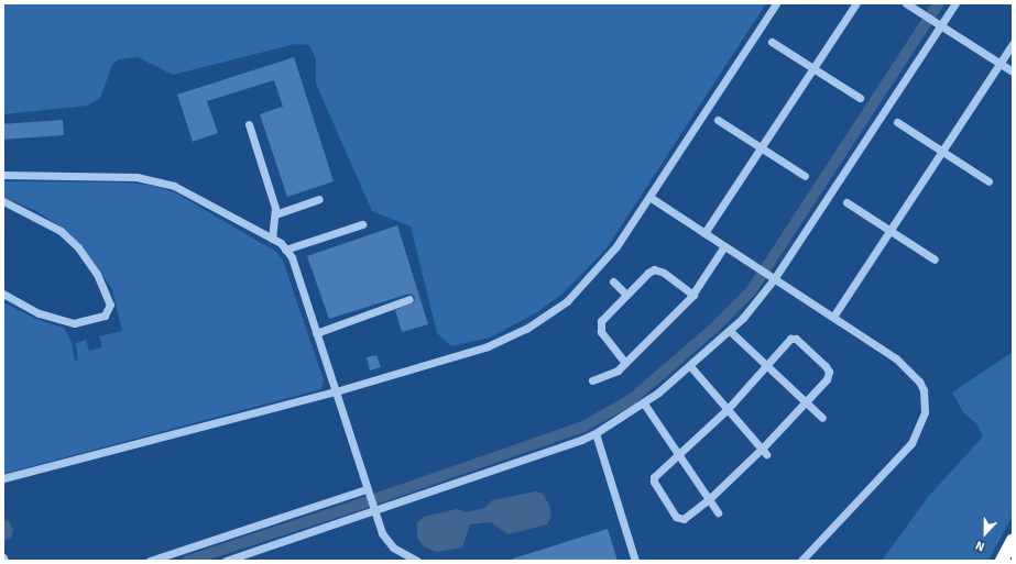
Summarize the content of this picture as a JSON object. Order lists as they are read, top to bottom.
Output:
{
  "north": "bottom"
}
